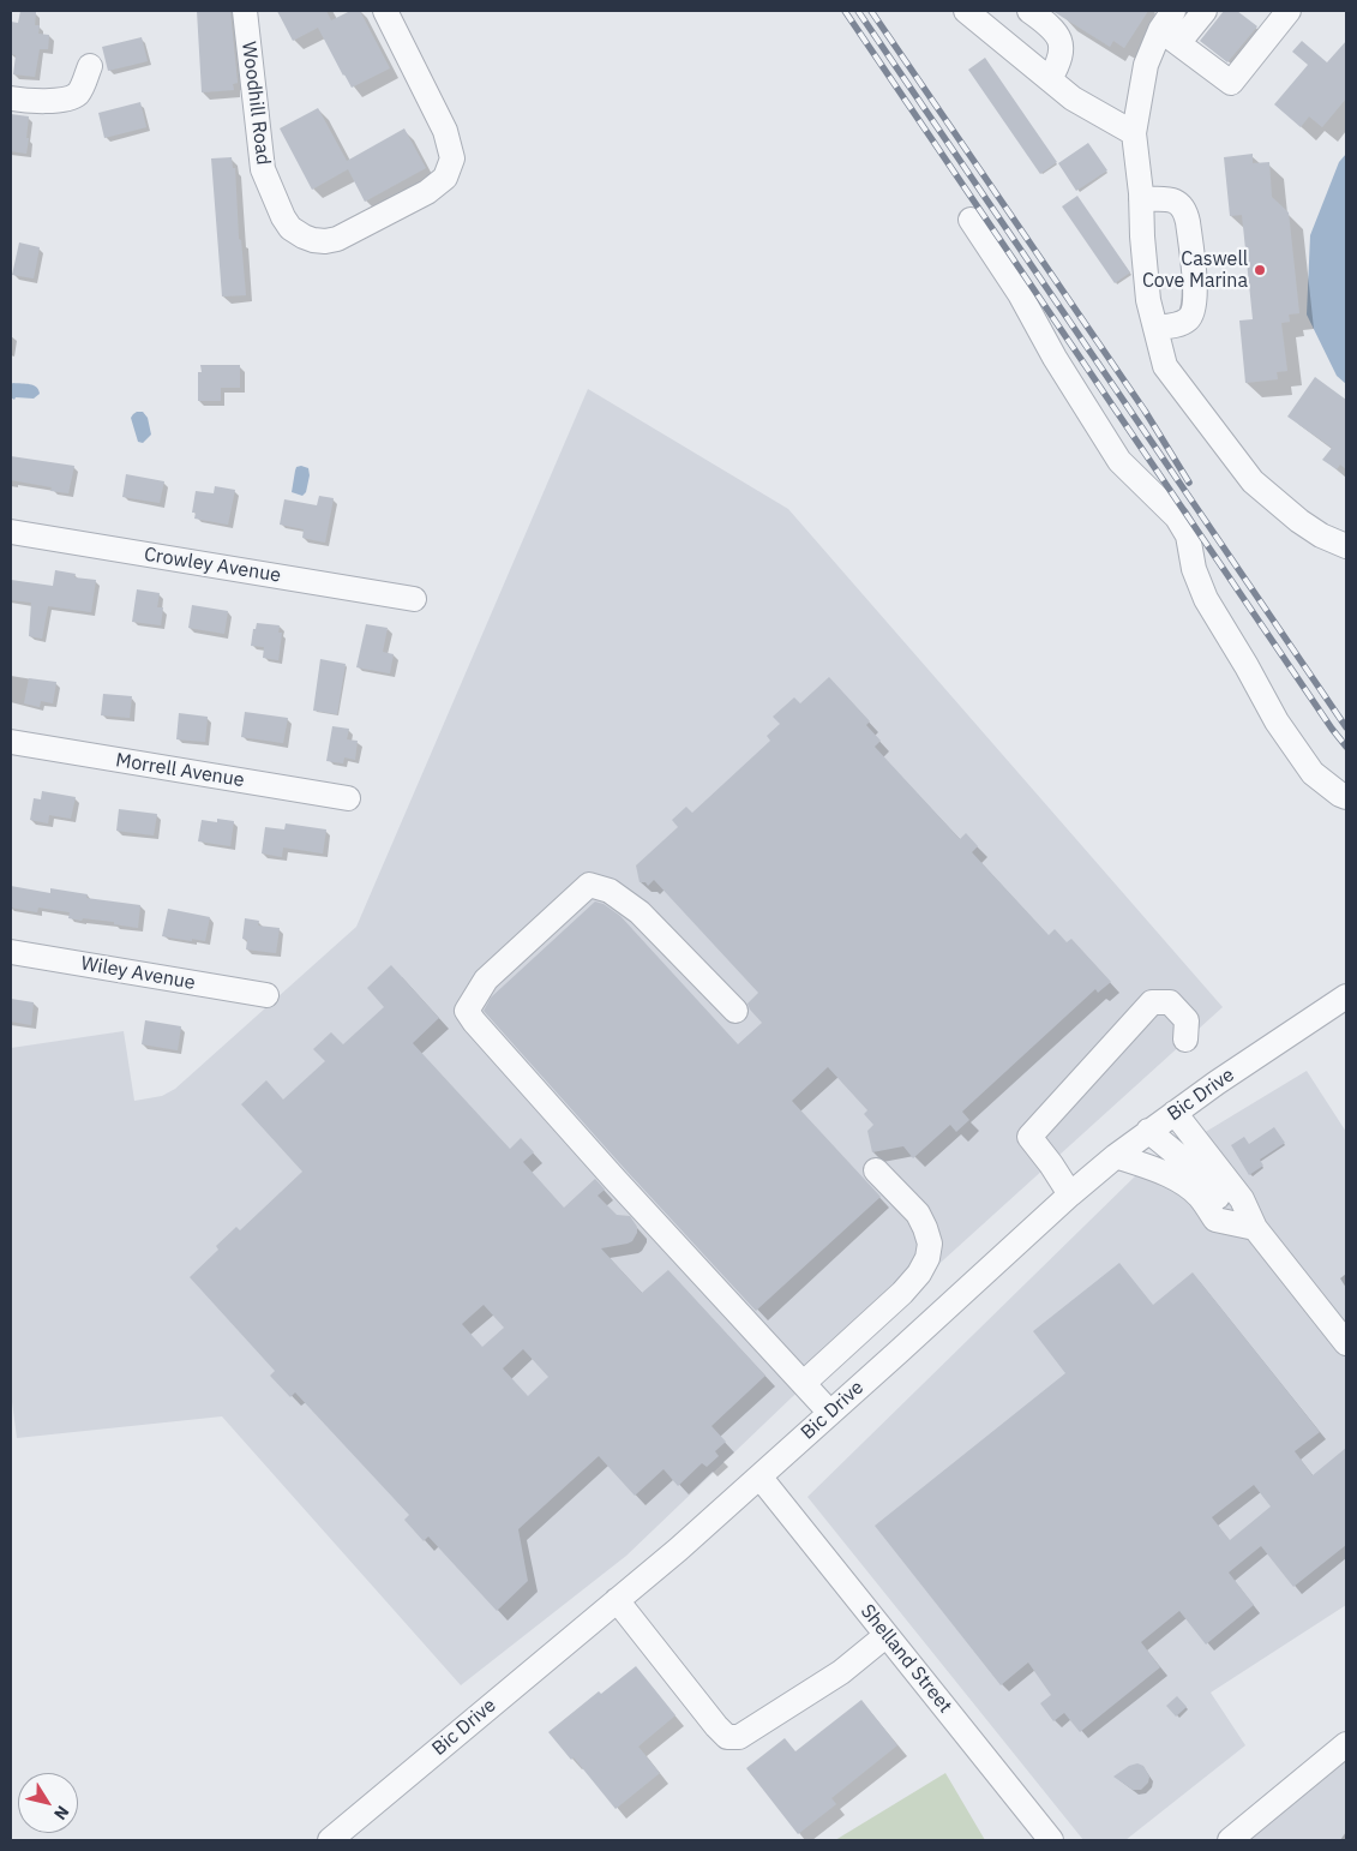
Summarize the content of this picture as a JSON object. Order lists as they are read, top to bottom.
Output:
{
  "streets": {
    "street": [
      "Woodhill Road",
      "Crowley Avenue",
      "Morrell Avenue",
      "Wiley Avenue",
      "Bic Drive",
      "Shelland Street"
    ]
  },
  "crossings": [
    ["Bic Drive", "Shelland Street"]
  ],
  "places": ["Caswell Cove Marina"],
  "north": "bottom right"
}
